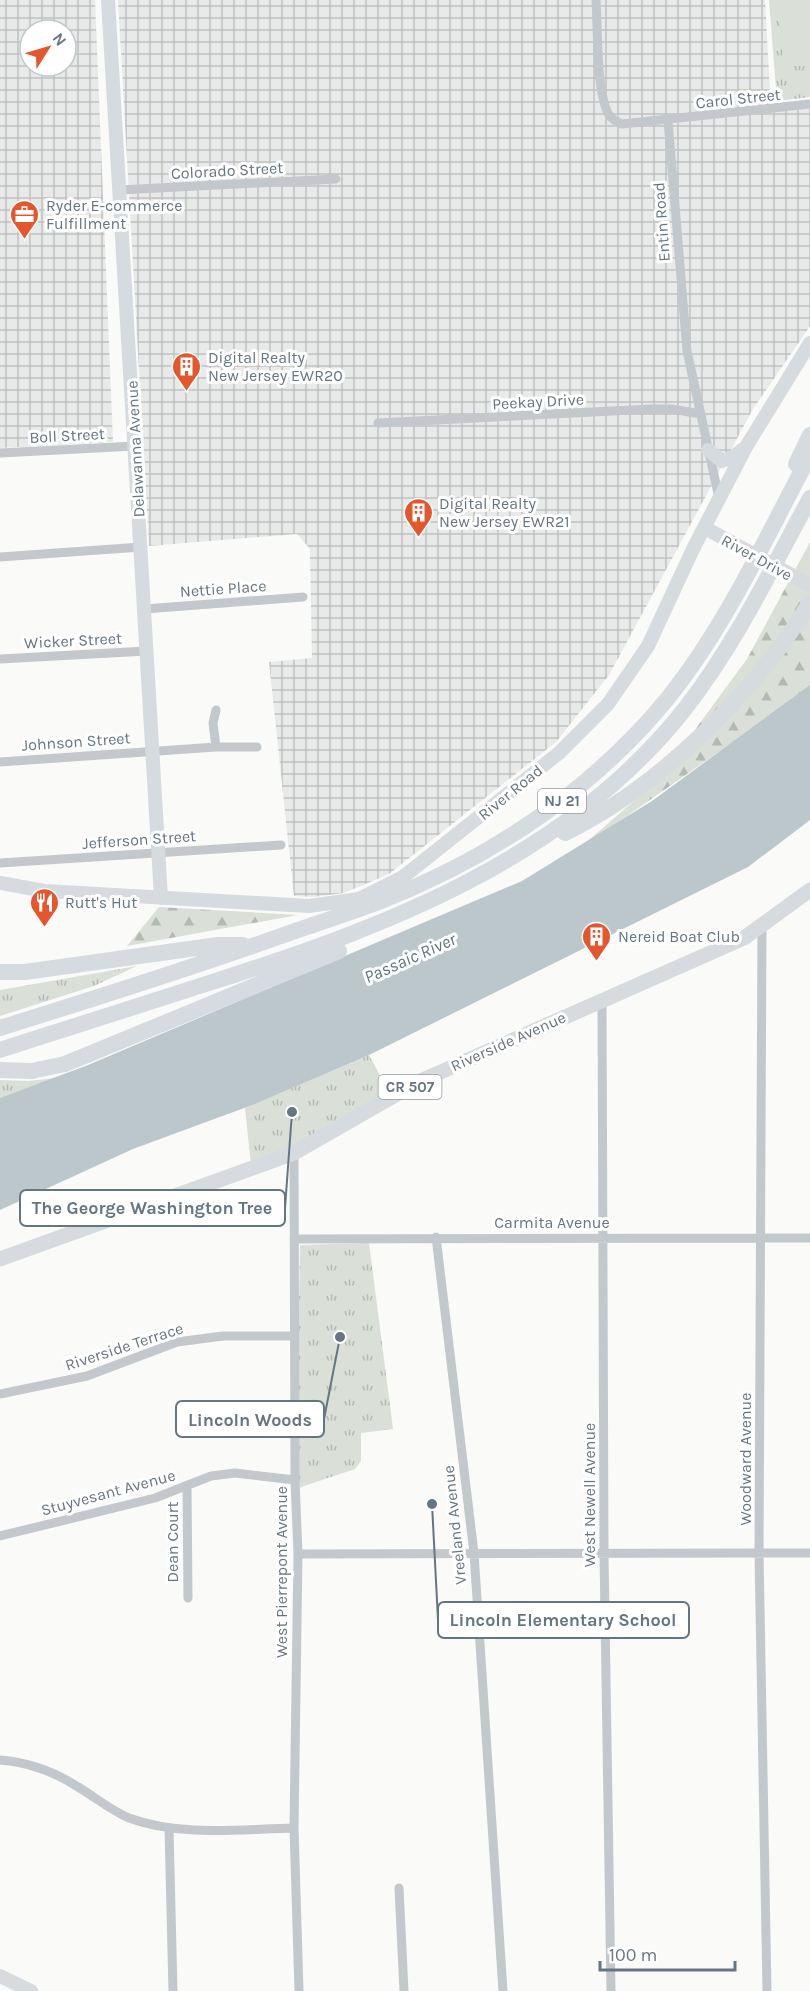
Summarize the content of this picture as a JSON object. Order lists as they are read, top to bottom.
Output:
{
  "streets": {
    "highway": ["NJ 21"],
    "main road": ["Riverside Avenue", "CR 507"],
    "street": [
      "Carol Street",
      "Colorado Street",
      "Entin Road",
      "Peekay Drive",
      "Boll Street",
      "Delawanna Avenue",
      "River Drive",
      "Nettie Place",
      "Wicker Street",
      "Johnson Street",
      "River Road",
      "Jefferson Street",
      "Carmita Avenue",
      "Riverside Terrace",
      "Woodward Avenue",
      "Stuyvesant Avenue",
      "West Newell Avenue",
      "Vreeland Avenue",
      "Dean Court",
      "West Pierrepont Avenue"
    ]
  },
  "crossings": [
    ["Carol Street", "Entin Road"],
    ["Colorado Street", "Delawanna Avenue"],
    ["Entin Road", "Peekay Drive"],
    ["Entin Road", "River Road"],
    ["Boll Street", "Delawanna Avenue"],
    ["Delawanna Avenue", "Nettie Place"],
    ["Delawanna Avenue", "Wicker Street"],
    ["Delawanna Avenue", "Johnson Street"],
    ["Delawanna Avenue", "River Road"],
    ["Delawanna Avenue", "Jefferson Street"],
    ["River Drive", "River Road"],
    ["Riverside Avenue", "Woodward Avenue"],
    ["Riverside Avenue", "West Newell Avenue"],
    ["Riverside Avenue", "West Pierrepont Avenue"],
    ["Carmita Avenue", "Woodward Avenue"],
    ["Carmita Avenue", "West Newell Avenue"],
    ["Carmita Avenue", "Vreeland Avenue"],
    ["Carmita Avenue", "West Pierrepont Avenue"],
    ["Riverside Terrace", "West Pierrepont Avenue"],
    ["Stuyvesant Avenue", "Dean Court"],
    ["Stuyvesant Avenue", "West Pierrepont Avenue"]
  ],
  "water": ["Passaic River"],
  "places": {
    "office": ["Ryder E-commerce Fulfillment"],
    "building": ["Digital Realty New Jersey EWR20", "Digital Realty New Jersey EWR21", "Nereid Boat Club"],
    "restaurant": ["Rutt's Hut"],
    "other": ["The George Washington Tree", "Lincoln Woods", "Lincoln Elementary School"]
  },
  "scale_bar": "100 m",
  "north": "top right"
}
